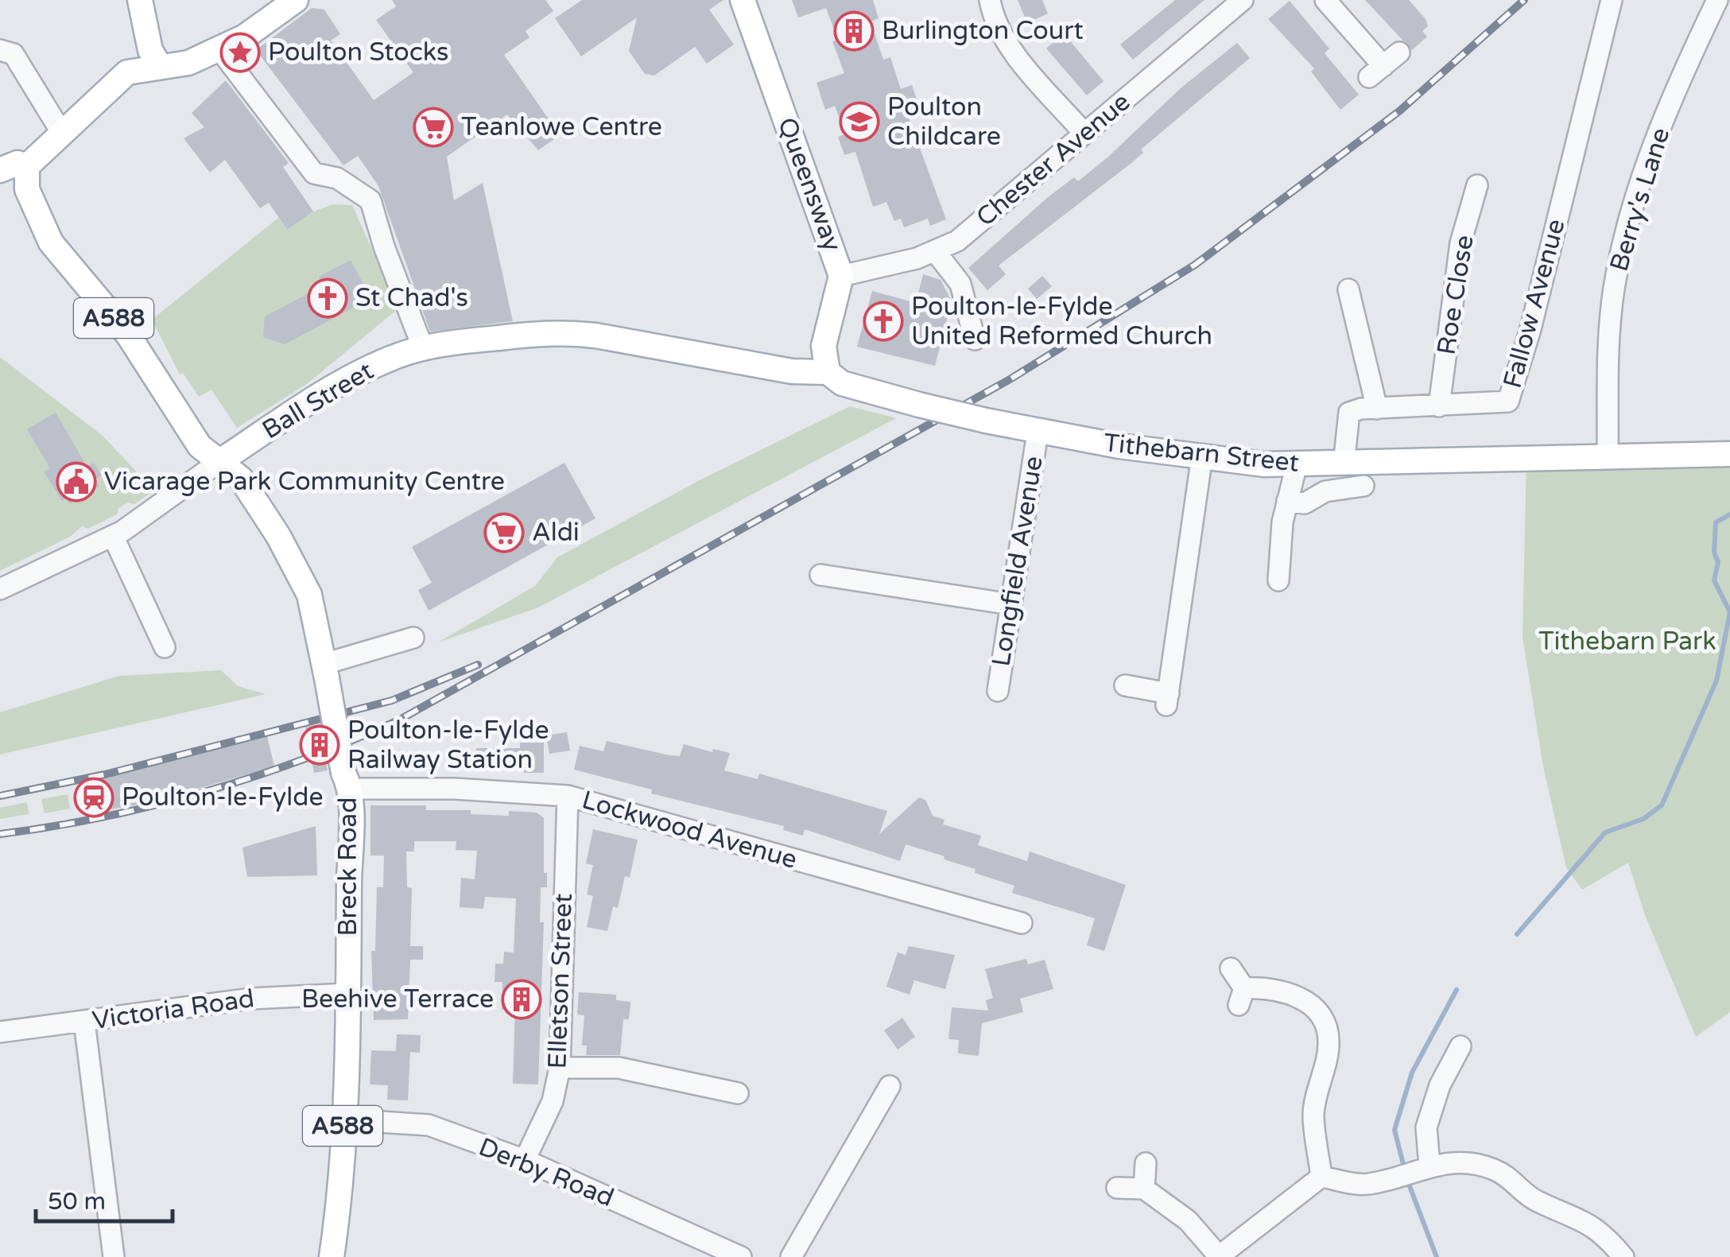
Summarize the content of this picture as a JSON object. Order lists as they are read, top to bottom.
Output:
{
  "streets": {
    "main road": [
      "Queensway",
      "A588",
      "Ball Street",
      "Tithebarn Street",
      "Breck Road"
    ],
    "street": [
      "Chester Avenue",
      "Berry's Lane",
      "Roe Close",
      "Fallow Avenue",
      "Longfield Avenue",
      "Lockwood Avenue",
      "Elletson Street",
      "Victoria Road",
      "Derby Road"
    ]
  },
  "crossings": [
    ["Chester Avenue", "Queensway"],
    ["Queensway", "Tithebarn Street"],
    ["Berry's Lane", "Tithebarn Street"],
    ["Roe Close", "Fallow Avenue"],
    ["Fallow Avenue", "Tithebarn Street"],
    ["A588", "Ball Street"],
    ["A588", "Breck Road"],
    ["Ball Street", "Tithebarn Street"],
    ["Ball Street", "Breck Road"],
    ["Tithebarn Street", "Longfield Avenue"],
    ["Lockwood Avenue", "Breck Road"],
    ["Lockwood Avenue", "Elletson Street"],
    ["Breck Road", "Victoria Road"],
    ["Breck Road", "Derby Road"],
    ["Elletson Street", "Derby Road"]
  ],
  "parks": ["Tithebarn Park"],
  "places": {
    "building": ["Burlington Court", "Poulton-le-Fylde Railway Station", "Beehive Terrace"],
    "place": ["Poulton Stocks"],
    "school or university": ["Poulton Childcare"],
    "supermarket": ["Teanlowe Centre", "Aldi"],
    "church": ["St Chad's", "Poulton-le-Fylde United Reformed Church"],
    "public building": ["Vicarage Park Community Centre"],
    "station": ["Poulton-le-Fylde"]
  },
  "scale_bar": "50 m"
}
